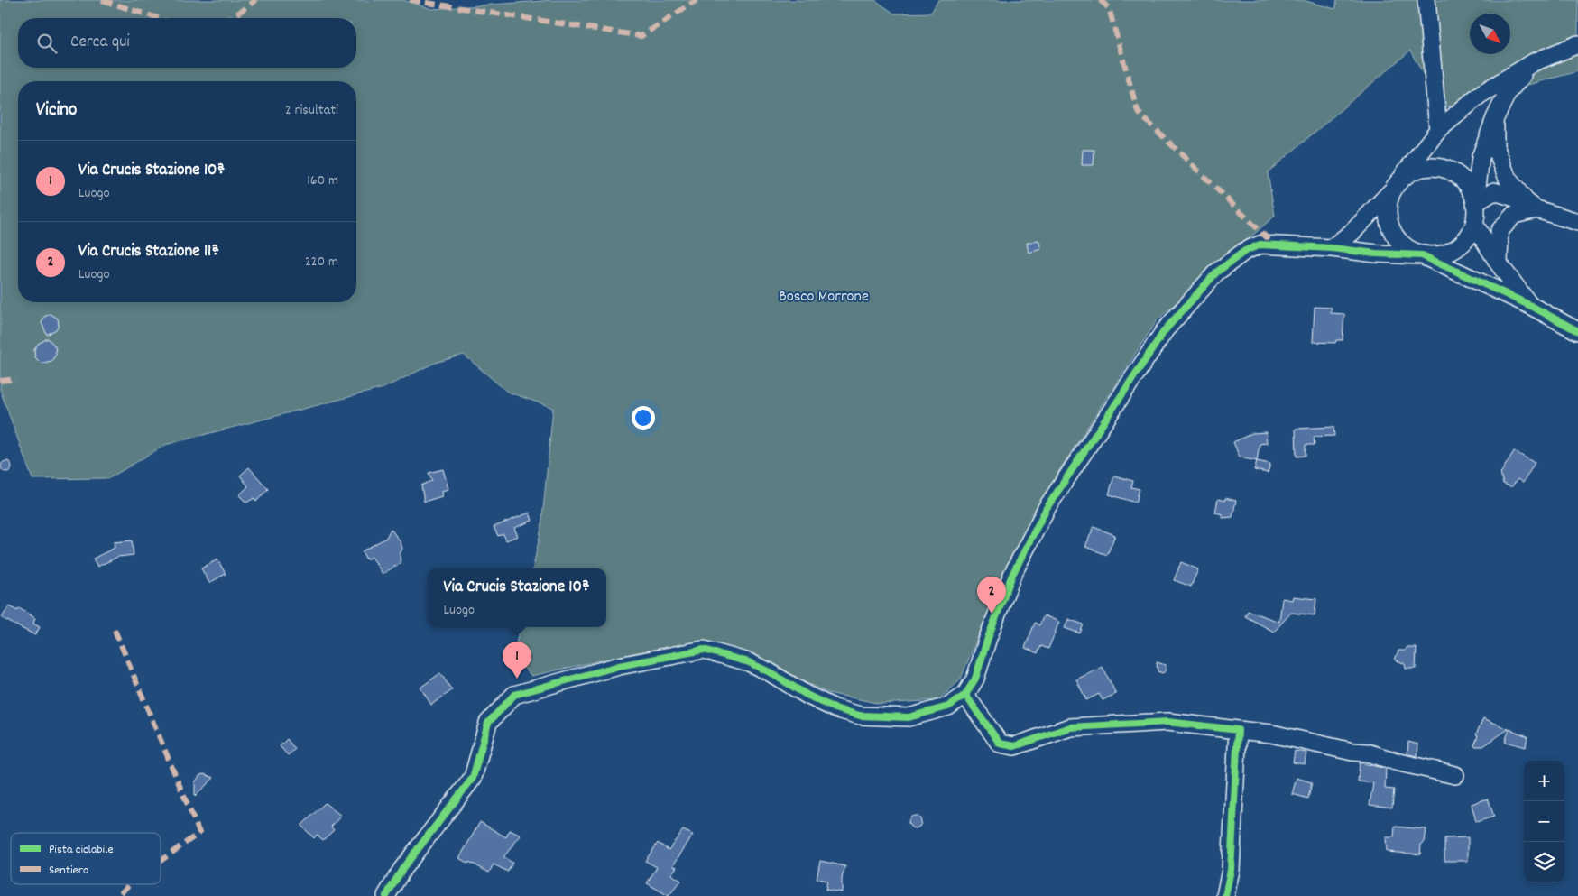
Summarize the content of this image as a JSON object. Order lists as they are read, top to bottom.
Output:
{
  "parks": ["Bosco Morrone"],
  "legend": ["Pista ciclabile", "Sentiero"],
  "north": "bottom right",
  "page": {
    "search": "Cerca qui",
    "heading": ["Vicino", "2 risultati"],
    "list": [
      {
        "mark": "1",
        "name": "Via Crucis Stazione 10ª",
        "note": "Luogo",
        "value": "160 m"
      },
      {
        "mark": "2",
        "name": "Via Crucis Stazione 11ª",
        "note": "Luogo",
        "value": "220 m"
      }
    ],
    "popup": ["Via Crucis Stazione 10ª", "Luogo"],
    "pins": ["2", "1"],
    "map_buttons": ["+", "−"]
  }
}
